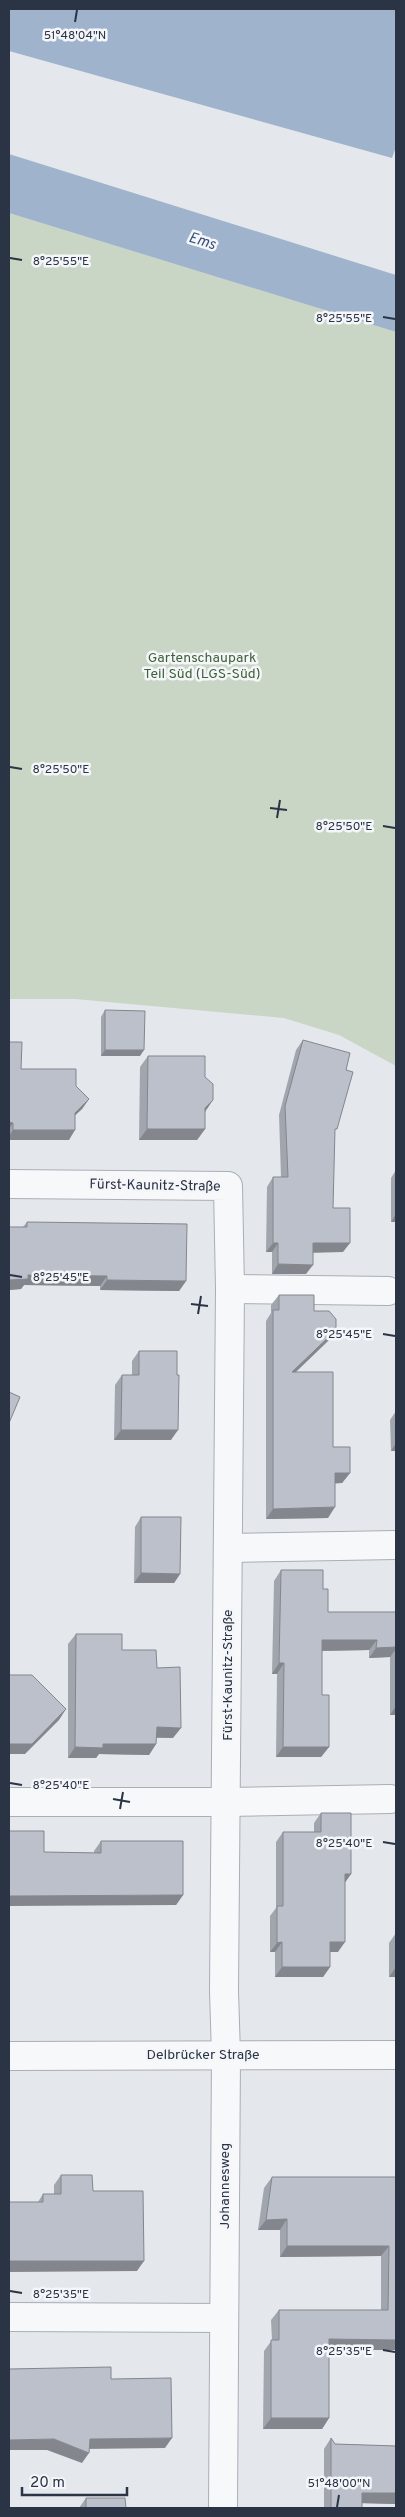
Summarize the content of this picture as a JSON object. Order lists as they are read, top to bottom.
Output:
{
  "streets": {
    "street": ["Fürst-Kaunitz-Straße", "Delbrücker Straße", "Johannesweg"]
  },
  "crossings": [
    ["Fürst-Kaunitz-Straße", "Delbrücker Straße"],
    ["Fürst-Kaunitz-Straße", "Johannesweg"],
    ["Delbrücker Straße", "Johannesweg"]
  ],
  "water": ["Ems"],
  "parks": ["Gartenschaupark Teil Süd (LGS-Süd)"],
  "scale_bar": "20 m",
  "coordinates": [
    "51°48'04\"N",
    "8°25'55\"E",
    "8°25'50\"E",
    "8°25'45\"E",
    "8°25'40\"E",
    "8°25'35\"E",
    "51°48'00\"N"
  ]
}
